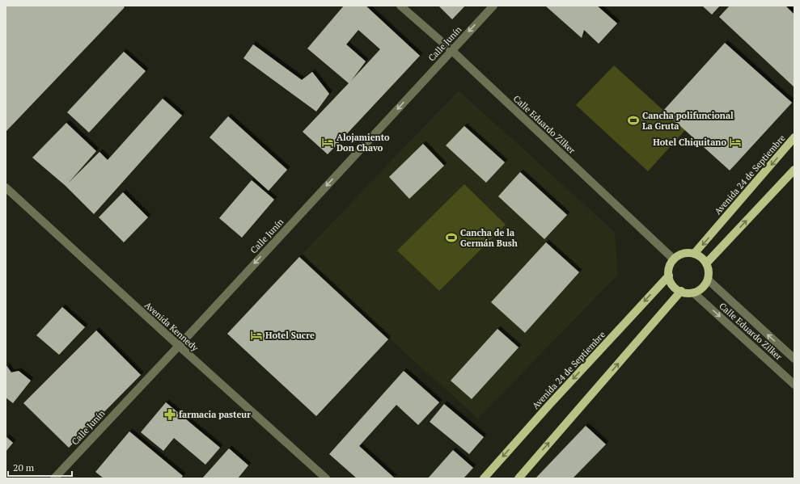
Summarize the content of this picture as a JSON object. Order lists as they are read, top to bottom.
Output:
{
  "streets": {
    "main road": ["Avenida 24 de Septiembre"],
    "street": ["Calle Junín", "Calle Eduardo Zilker", "Avenida Kennedy"]
  },
  "crossings": [
    ["Calle Junín", "Calle Eduardo Zilker"],
    ["Calle Junín", "Avenida Kennedy"],
    ["Calle Eduardo Zilker", "Avenida 24 de Septiembre"]
  ],
  "one_way": ["Calle Junín"],
  "places": {
    "sports": ["Cancha polifuncional La Gruta", "Cancha de la Germán Bush"],
    "hotel": ["Alojamiento Don Chavo", "Hotel Chiquitano", "Hotel Sucre"],
    "pharmacy": ["farmacia pasteur"]
  },
  "scale_bar": "20 m"
}
